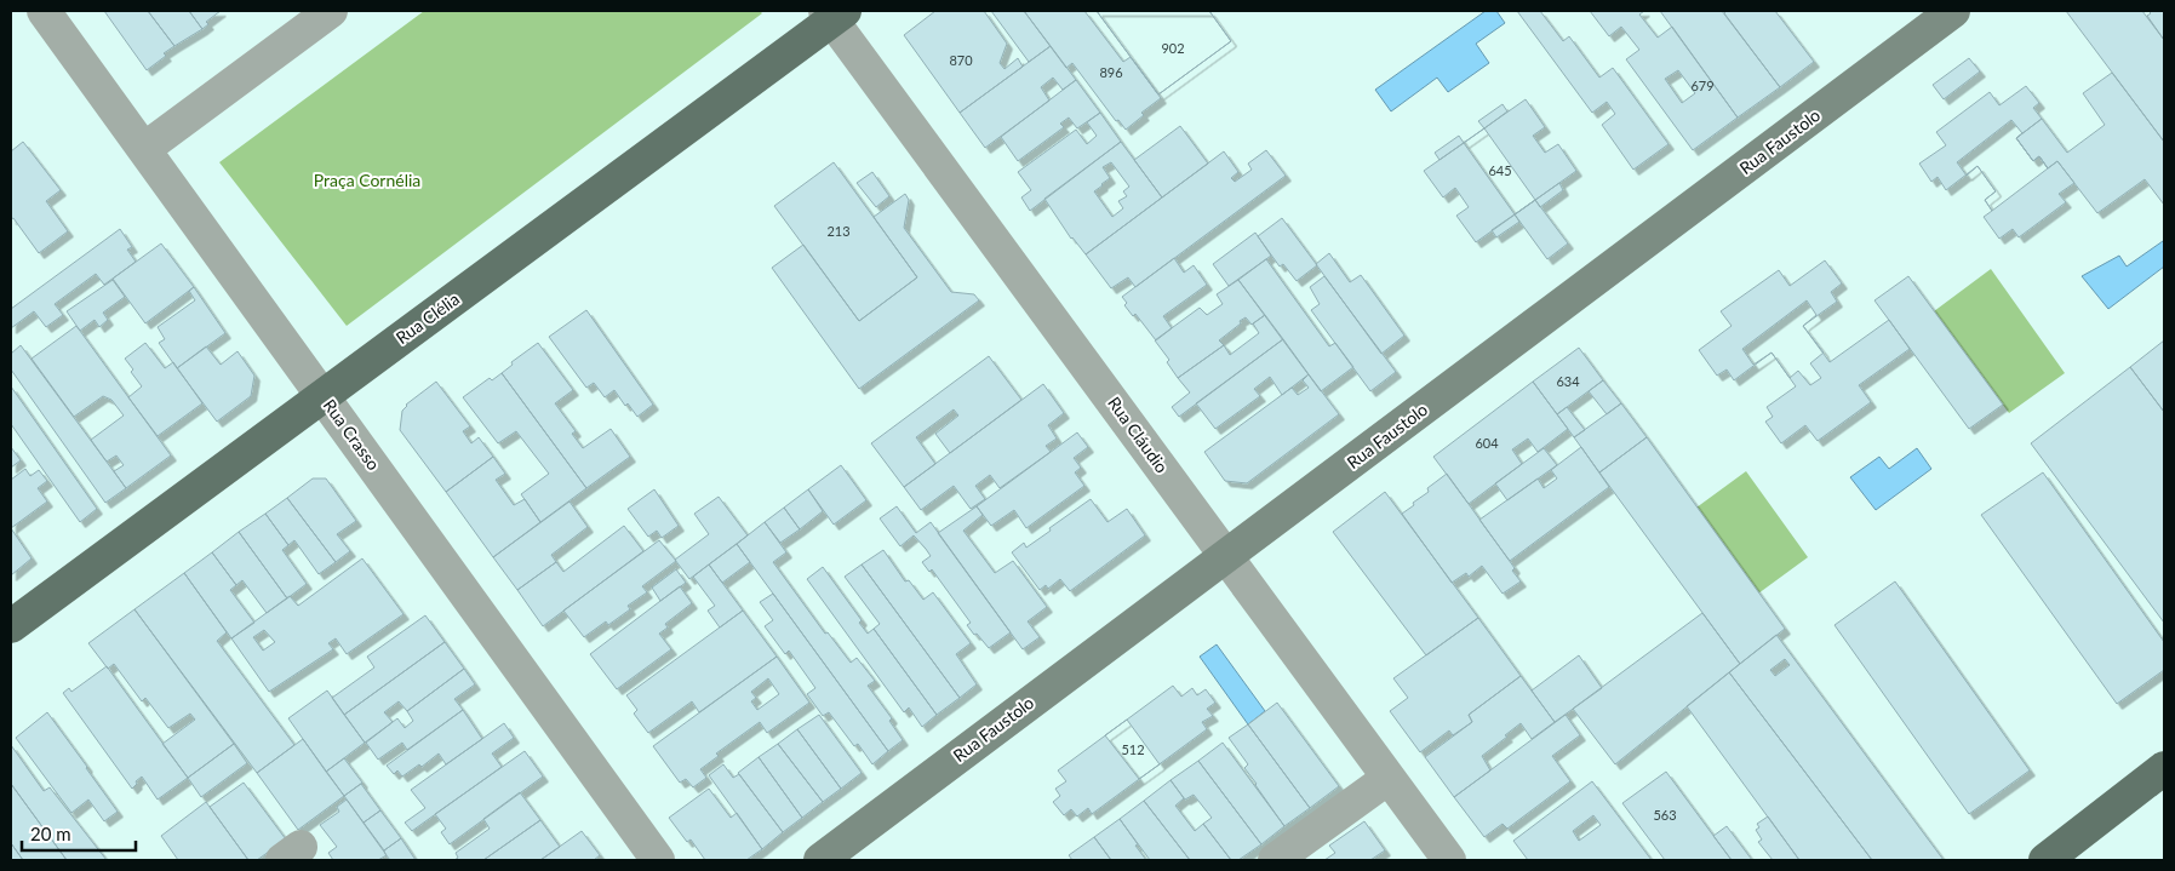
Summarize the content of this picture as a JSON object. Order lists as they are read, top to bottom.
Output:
{
  "streets": {
    "main road": ["Rua Clélia"],
    "street": ["Rua Faustolo", "Rua Crasso", "Rua Cláudio"]
  },
  "crossings": [
    ["Rua Faustolo", "Rua Cláudio"],
    ["Rua Clélia", "Rua Crasso"],
    ["Rua Clélia", "Rua Cláudio"]
  ],
  "parks": ["Praça Cornélia"],
  "house_numbers": [
    "902",
    "870",
    "896",
    "679",
    "645",
    "213",
    "634",
    "604",
    "512",
    "563"
  ],
  "scale_bar": "20 m"
}
